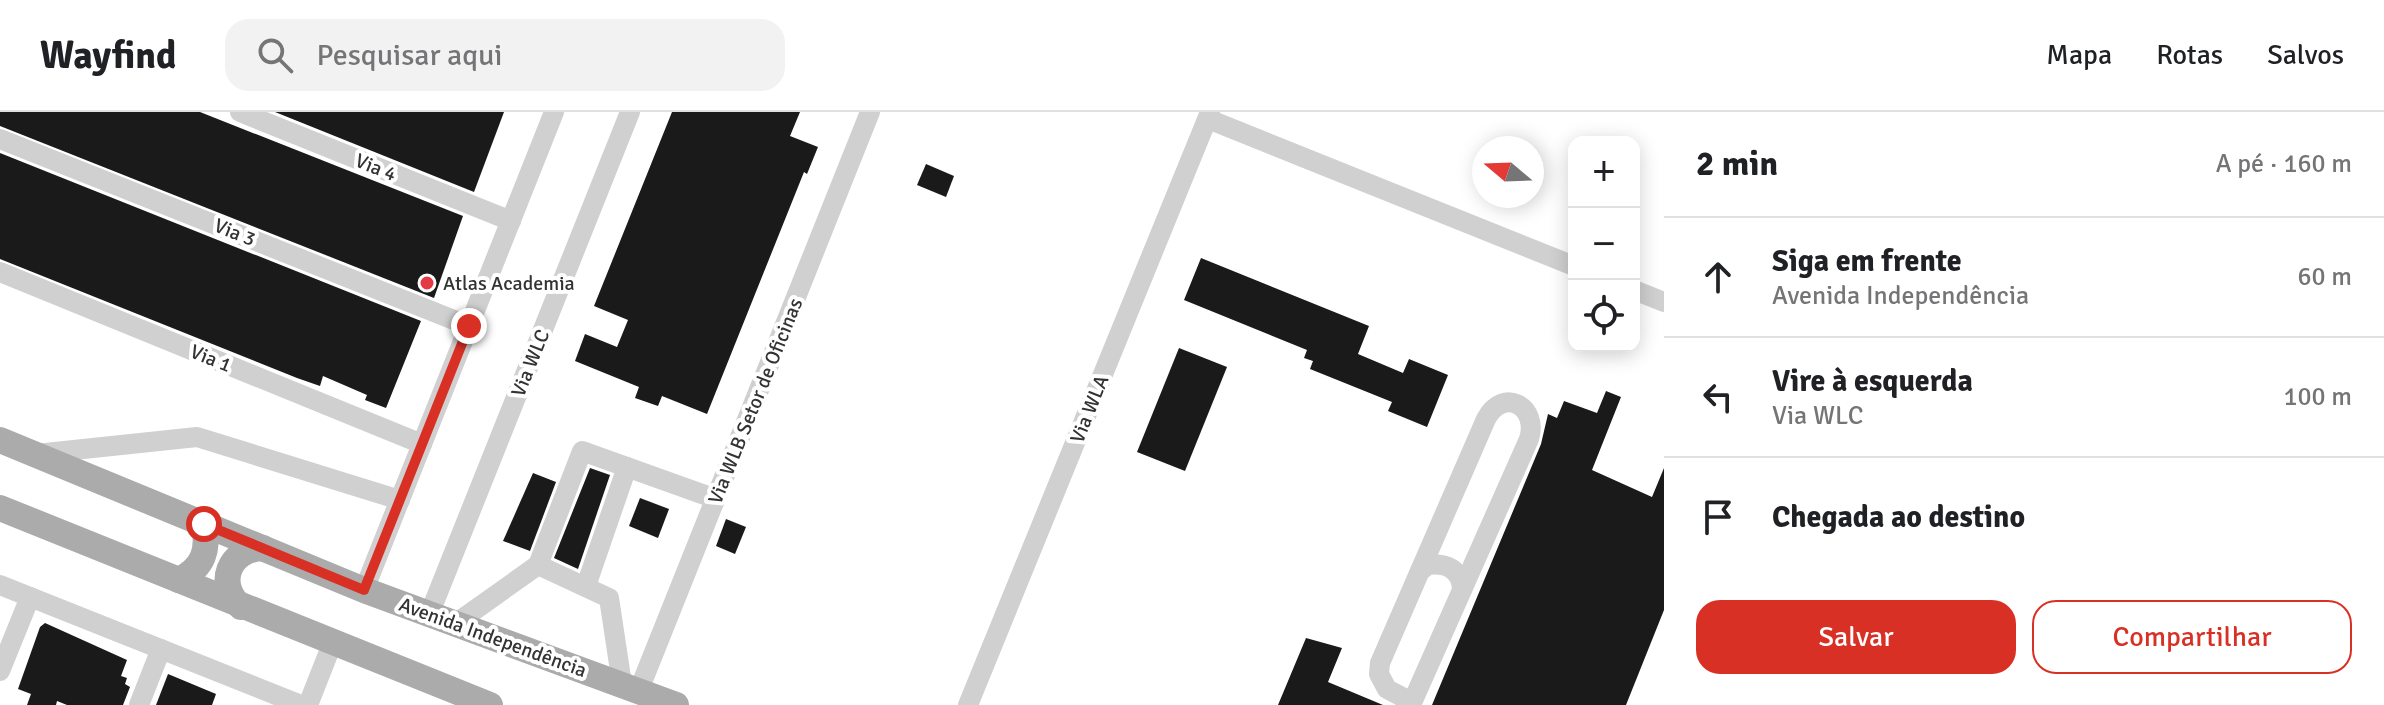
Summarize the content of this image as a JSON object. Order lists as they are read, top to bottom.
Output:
{
  "streets": {
    "main road": ["Avenida Independência"],
    "street": [
      "Via 4",
      "Via 3",
      "Via 1",
      "Via WLC",
      "Via WLB Setor de Oficinas",
      "Via WLA"
    ]
  },
  "crossings": [
    ["Via WLC", "Avenida Independência"],
    ["Via WLB Setor de Oficinas", "Avenida Independência"]
  ],
  "places": ["Atlas Academia"],
  "north": "left",
  "page": {
    "header": "Wayfind",
    "search": "Pesquisar aqui",
    "nav": ["Mapa", "Rotas", "Salvos"],
    "heading": ["2 min", "A pé · 160 m"],
    "map_buttons": ["+", "−"],
    "list": [
      ["Siga em frente", "Avenida Independência", "60 m"],
      ["Vire à esquerda", "Via WLC", "100 m"],
      "Chegada ao destino"
    ],
    "buttons": ["Salvar", "Compartilhar"]
  }
}
